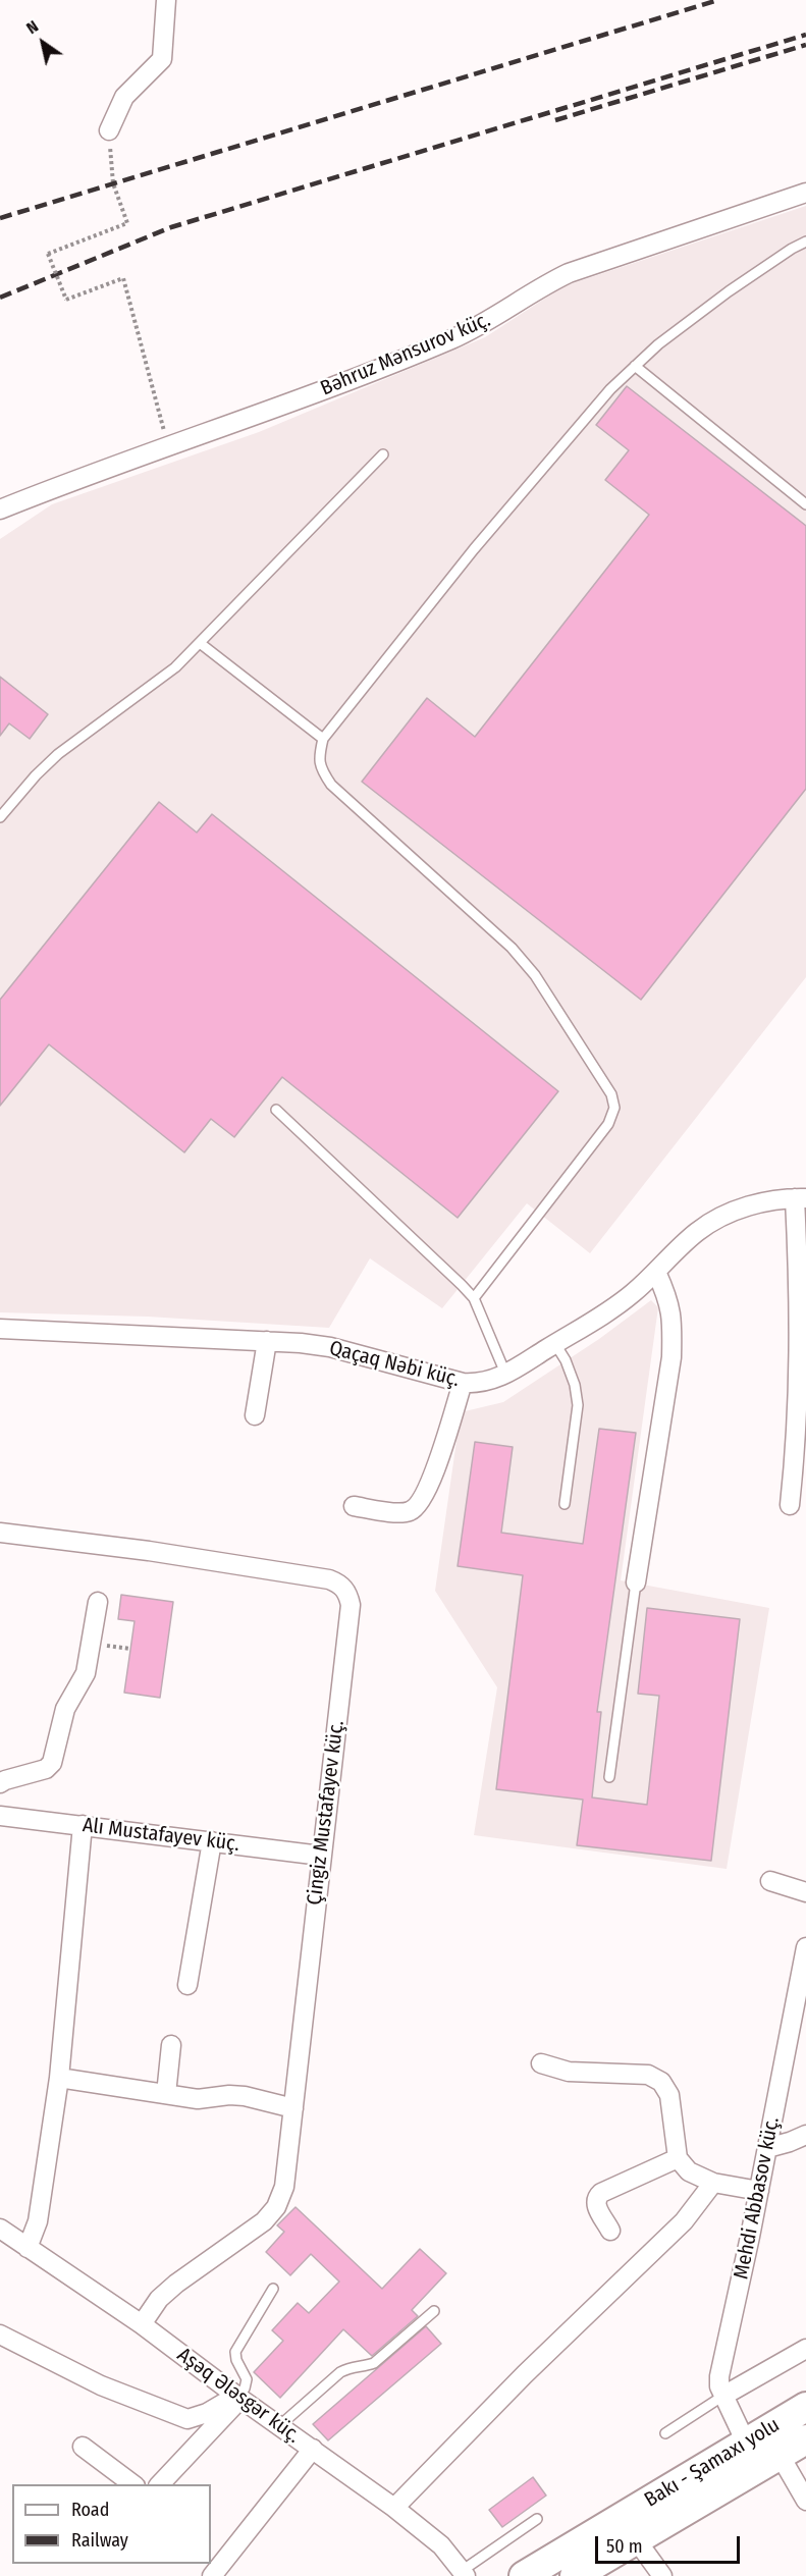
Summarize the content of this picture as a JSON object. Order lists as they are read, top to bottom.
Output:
{
  "streets": {
    "highway": ["Bakı - Şamaxı yolu"],
    "street": [
      "Bəhruz Mənsurov küç.",
      "Qaçaq Nəbi küç.",
      "Çingiz Mustafayev küç.",
      "Alı Mustafayev küç.",
      "Mehdi Abbasov küç.",
      "Aşəq Ələsgər küç."
    ]
  },
  "crossings": [
    ["Çingiz Mustafayev küç.", "Alı Mustafayev küç."],
    ["Çingiz Mustafayev küç.", "Aşəq Ələsgər küç."],
    ["Mehdi Abbasov küç.", "Bakı - Şamaxı yolu"]
  ],
  "legend": ["Road", "Railway"],
  "scale_bar": "50 m",
  "north": "top left"
}
